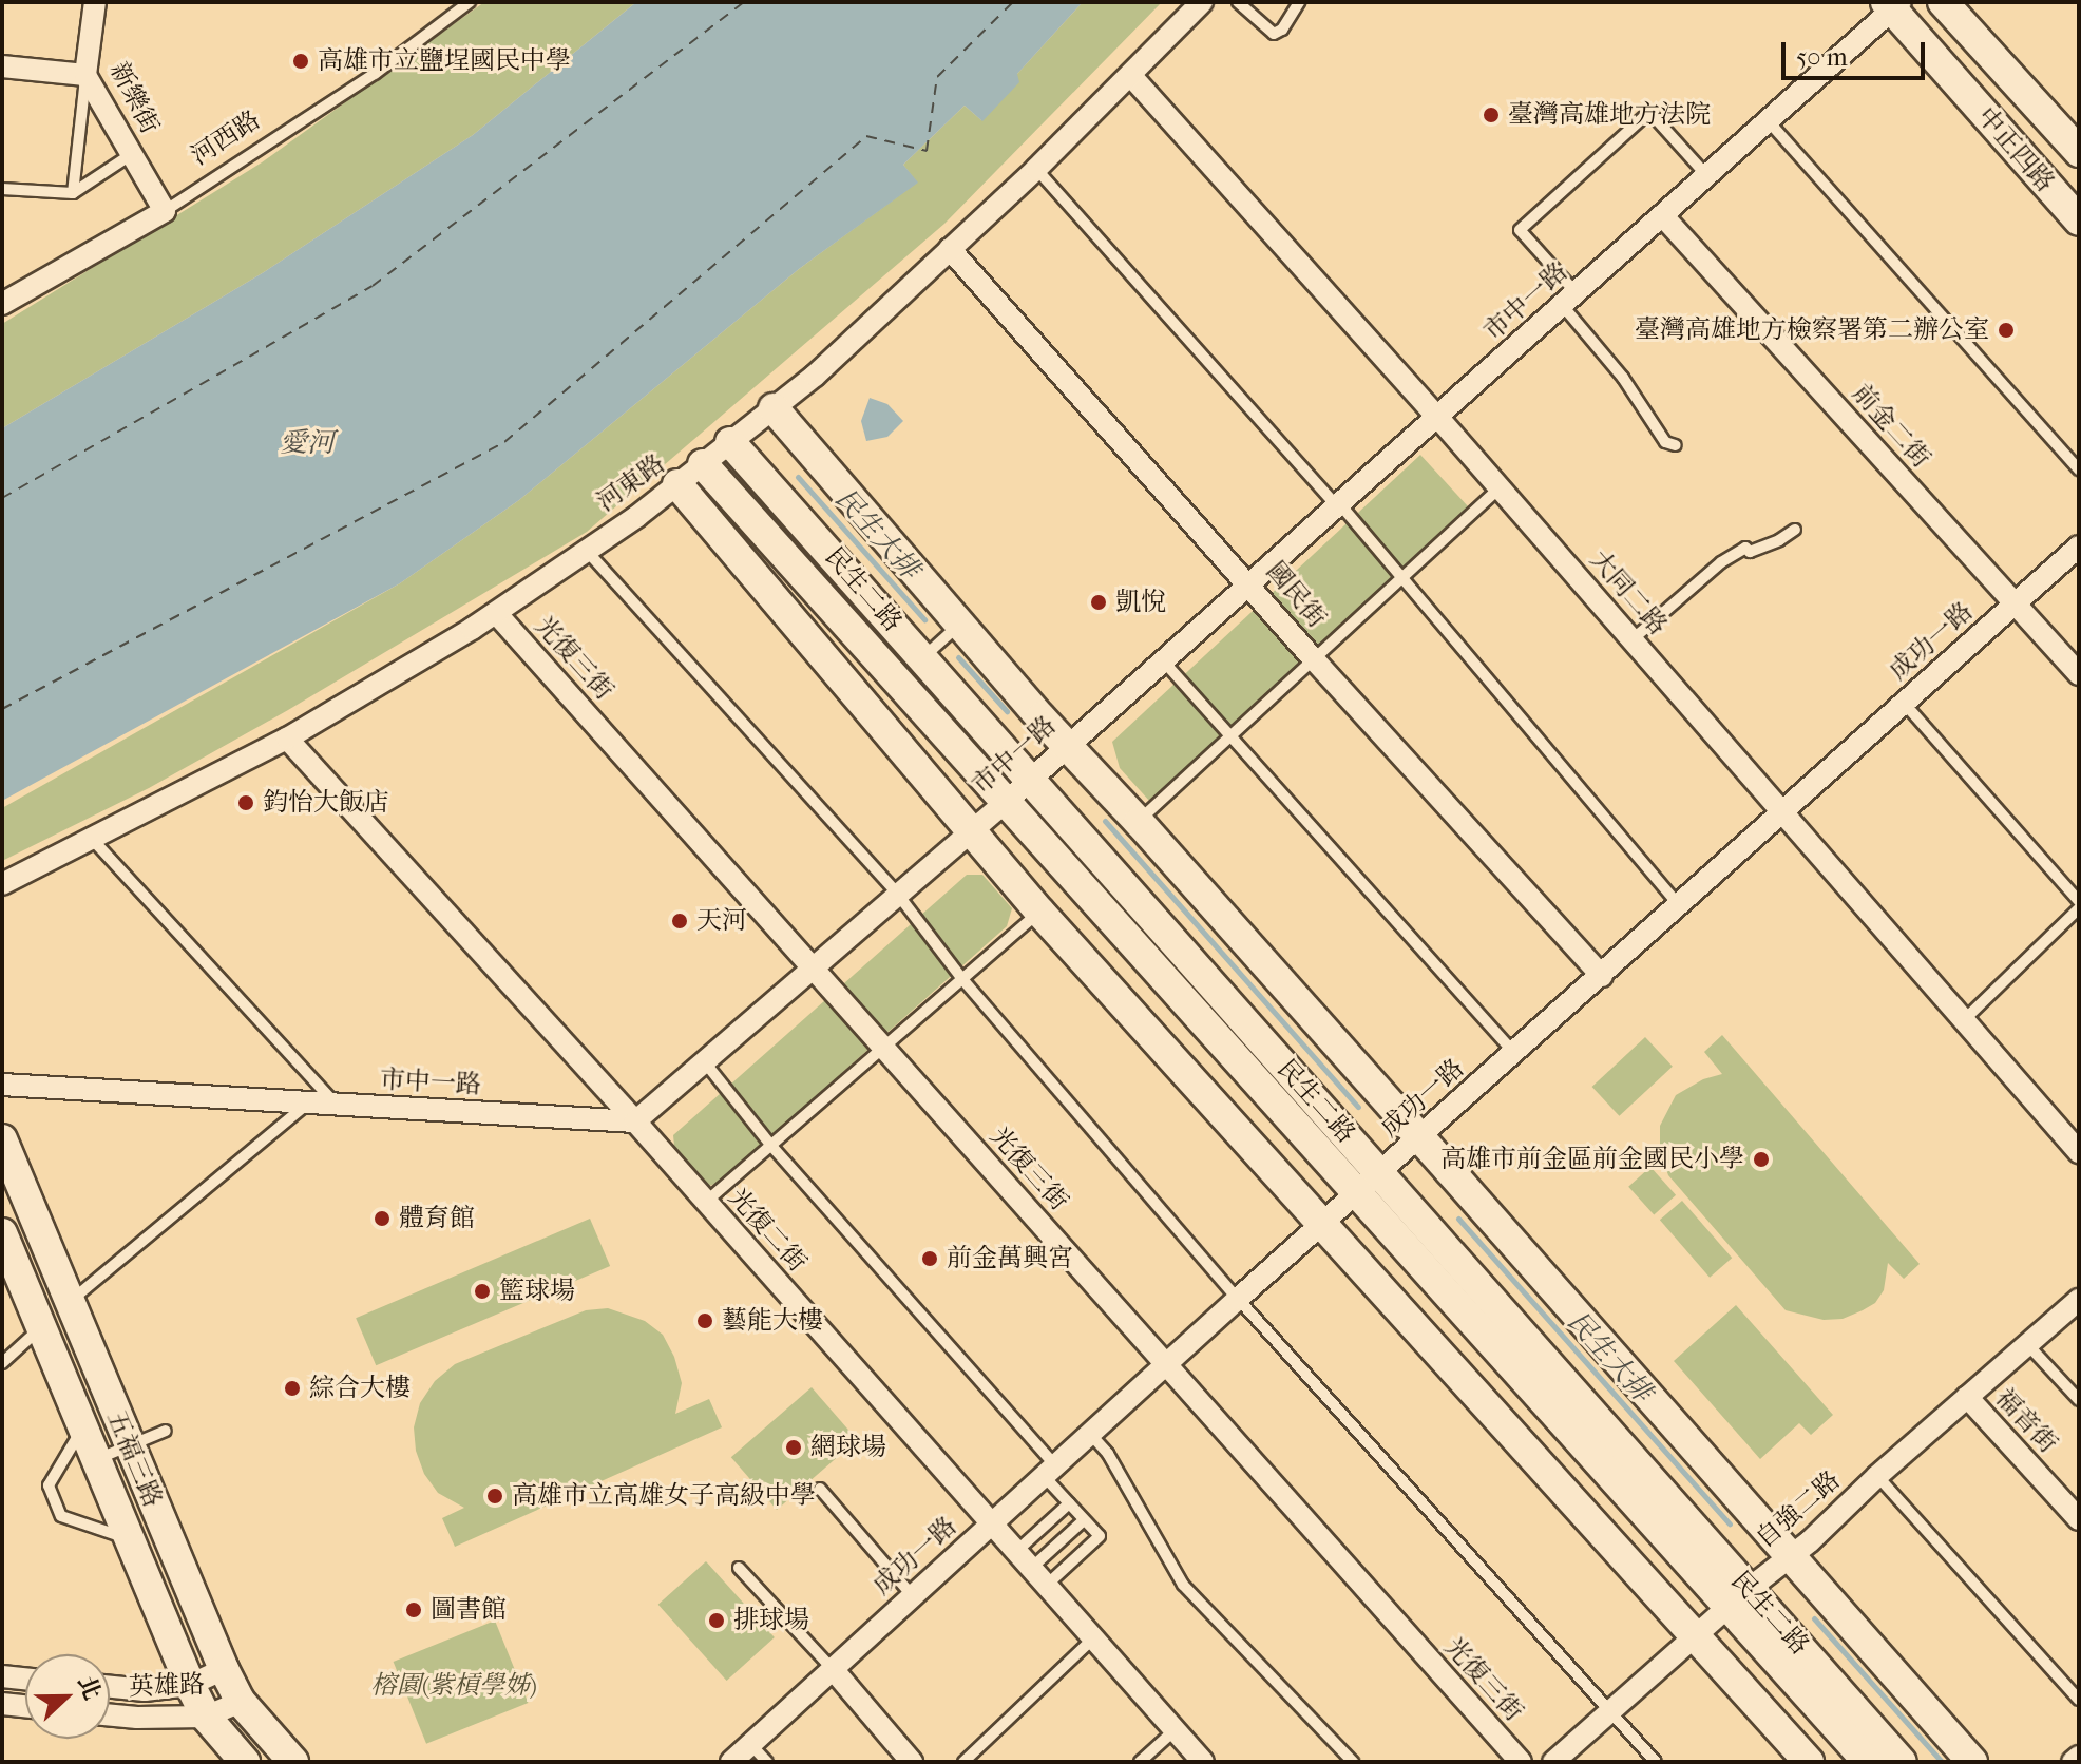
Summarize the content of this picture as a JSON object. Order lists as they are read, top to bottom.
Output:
{
  "streets": {
    "main road": ["中正四路", "民生二路", "五福三路"],
    "street": [
      "新樂街",
      "河西路",
      "市中一路",
      "前金二街",
      "河東路",
      "大同二路",
      "國民街",
      "成功一路",
      "光復三街",
      "光復二街",
      "福音街",
      "自強二路",
      "英雄路"
    ]
  },
  "crossings": [
    ["新樂街", "河西路"],
    ["中正四路", "市中一路"],
    ["市中一路", "前金二街"],
    ["市中一路", "民生二路"],
    ["市中一路", "大同二路"],
    ["市中一路", "國民街"],
    ["市中一路", "光復三街"],
    ["市中一路", "光復二街"],
    ["前金二街", "成功一路"],
    ["河東路", "民生二路"],
    ["河東路", "大同二路"],
    ["河東路", "國民街"],
    ["河東路", "光復三街"],
    ["河東路", "光復二街"],
    ["民生二路", "成功一路"],
    ["民生二路", "自強二路"],
    ["大同二路", "成功一路"],
    ["國民街", "成功一路"],
    ["成功一路", "光復三街"],
    ["成功一路", "光復二街"],
    ["福音街", "自強二路"],
    ["五福三路", "英雄路"]
  ],
  "water": ["愛河", "民生大排"],
  "parks": ["榕園(紫槓學姊)"],
  "places": [
    "高雄市立鹽埕國民中學",
    "臺灣高雄地方法院",
    "臺灣高雄地方檢察署第二辦公室",
    "凱悅",
    "鈞怡大飯店",
    "天河",
    "高雄市前金區前金國民小學",
    "體育館",
    "前金萬興宮",
    "籃球場",
    "藝能大樓",
    "綜合大樓",
    "網球場",
    "高雄市立高雄女子高級中學",
    "圖書館",
    "排球場"
  ],
  "scale_bar": "50 m",
  "north": "right"
}
